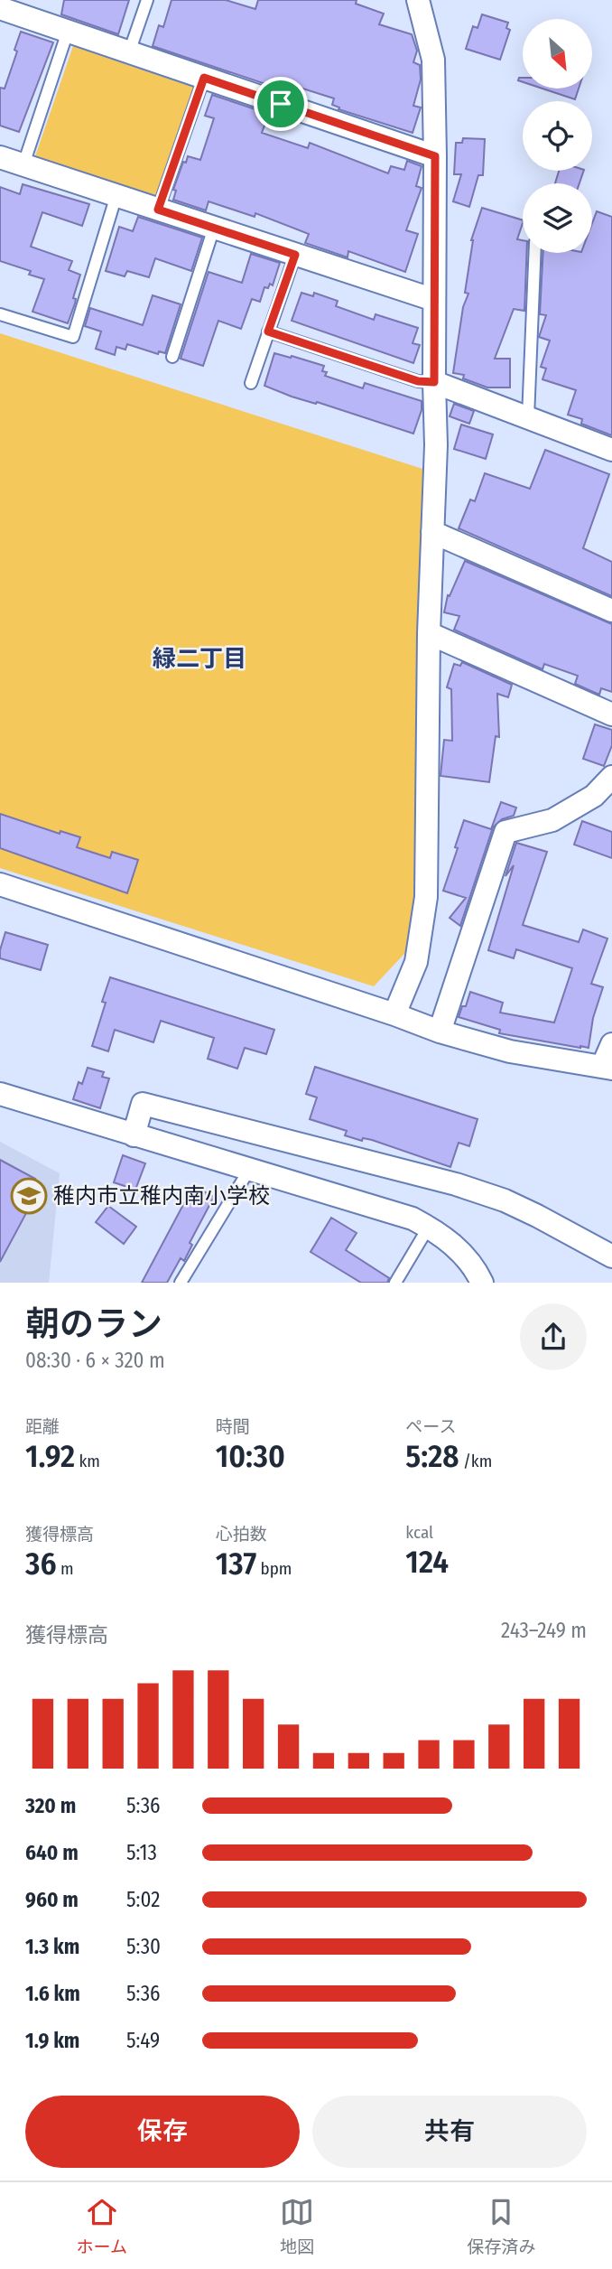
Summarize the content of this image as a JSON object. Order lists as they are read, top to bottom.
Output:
{
  "districts": ["緑二丁目"],
  "places": {
    "school or university": ["稚内市立稚内南小学校"]
  },
  "north": "bottom right",
  "page": {
    "heading": ["朝のラン", "08:30 · 6 × 320 m"],
    "stats": [
      ["距離", "1.92 km"],
      ["時間", "10:30"],
      ["ペース", "5:28 /km"],
      ["獲得標高", "36 m"],
      ["心拍数", "137 bpm"],
      ["kcal", "124"]
    ],
    "chart": ["獲得標高", "243–249 m"],
    "list": [
      {
        "name": "320 m",
        "note": "5:36"
      },
      {
        "name": "640 m",
        "note": "5:13"
      },
      {
        "name": "960 m",
        "note": "5:02"
      },
      {
        "name": "1.3 km",
        "note": "5:30"
      },
      {
        "name": "1.6 km",
        "note": "5:36"
      },
      {
        "name": "1.9 km",
        "note": "5:49"
      }
    ],
    "buttons": ["保存", "共有"],
    "tabs": ["ホーム", "地図", "保存済み"]
  }
}
